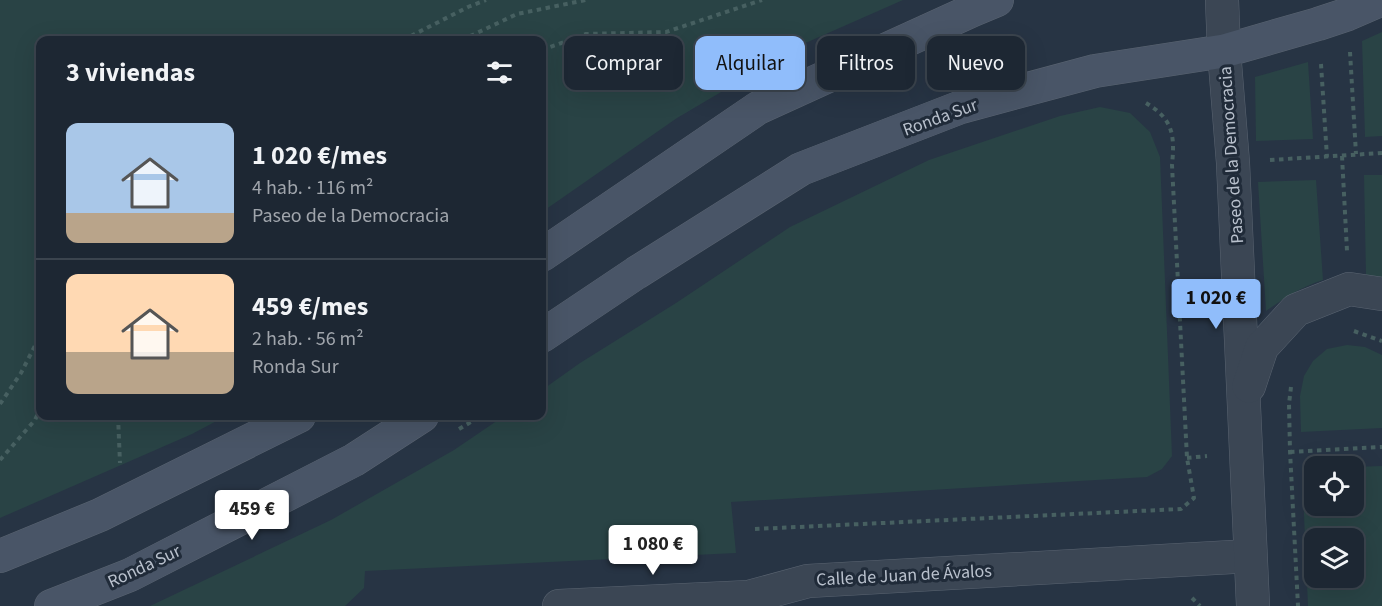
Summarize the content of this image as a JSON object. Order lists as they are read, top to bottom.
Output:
{
  "streets": {
    "main road": ["Ronda Sur"],
    "street": ["Paseo de la Democracia", "Calle de Juan de Ávalos"]
  },
  "crossings": [
    ["Ronda Sur", "Paseo de la Democracia"],
    ["Paseo de la Democracia", "Calle de Juan de Ávalos"]
  ],
  "page": {
    "chip": [
      "Comprar",
      "Alquilar",
      "Filtros",
      "Nuevo"
    ],
    "heading": "3 viviendas",
    "list": [
      {
        "name": "1 020 €/mes",
        "note": "4 hab. · 116 m² · Paseo de la Democracia"
      },
      {
        "name": "459 €/mes",
        "note": "2 hab. · 56 m² · Ronda Sur"
      }
    ],
    "price": ["1 020 €", "459 €", "1 080 €"]
  }
}
